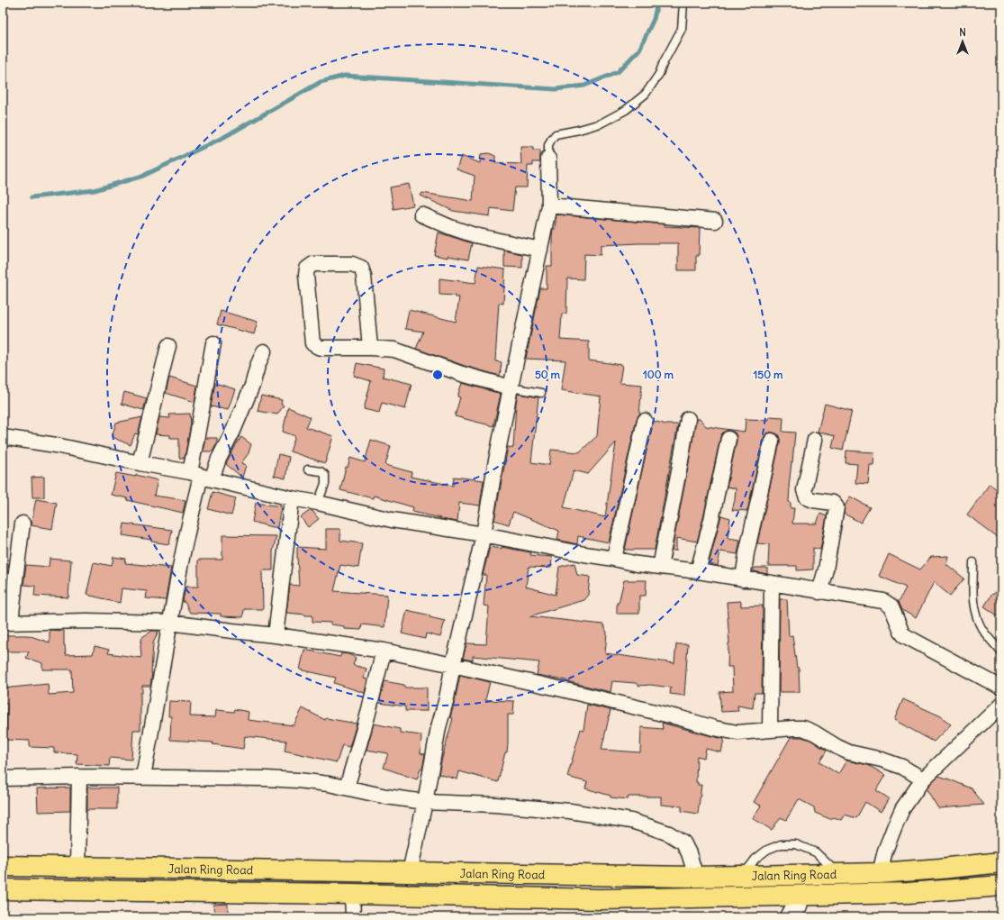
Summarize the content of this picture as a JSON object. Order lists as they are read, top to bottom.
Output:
{
  "streets": {
    "highway": ["Jalan Ring Road"]
  },
  "north": "top",
  "rings": ["50 m", "100 m", "150 m"]
}
